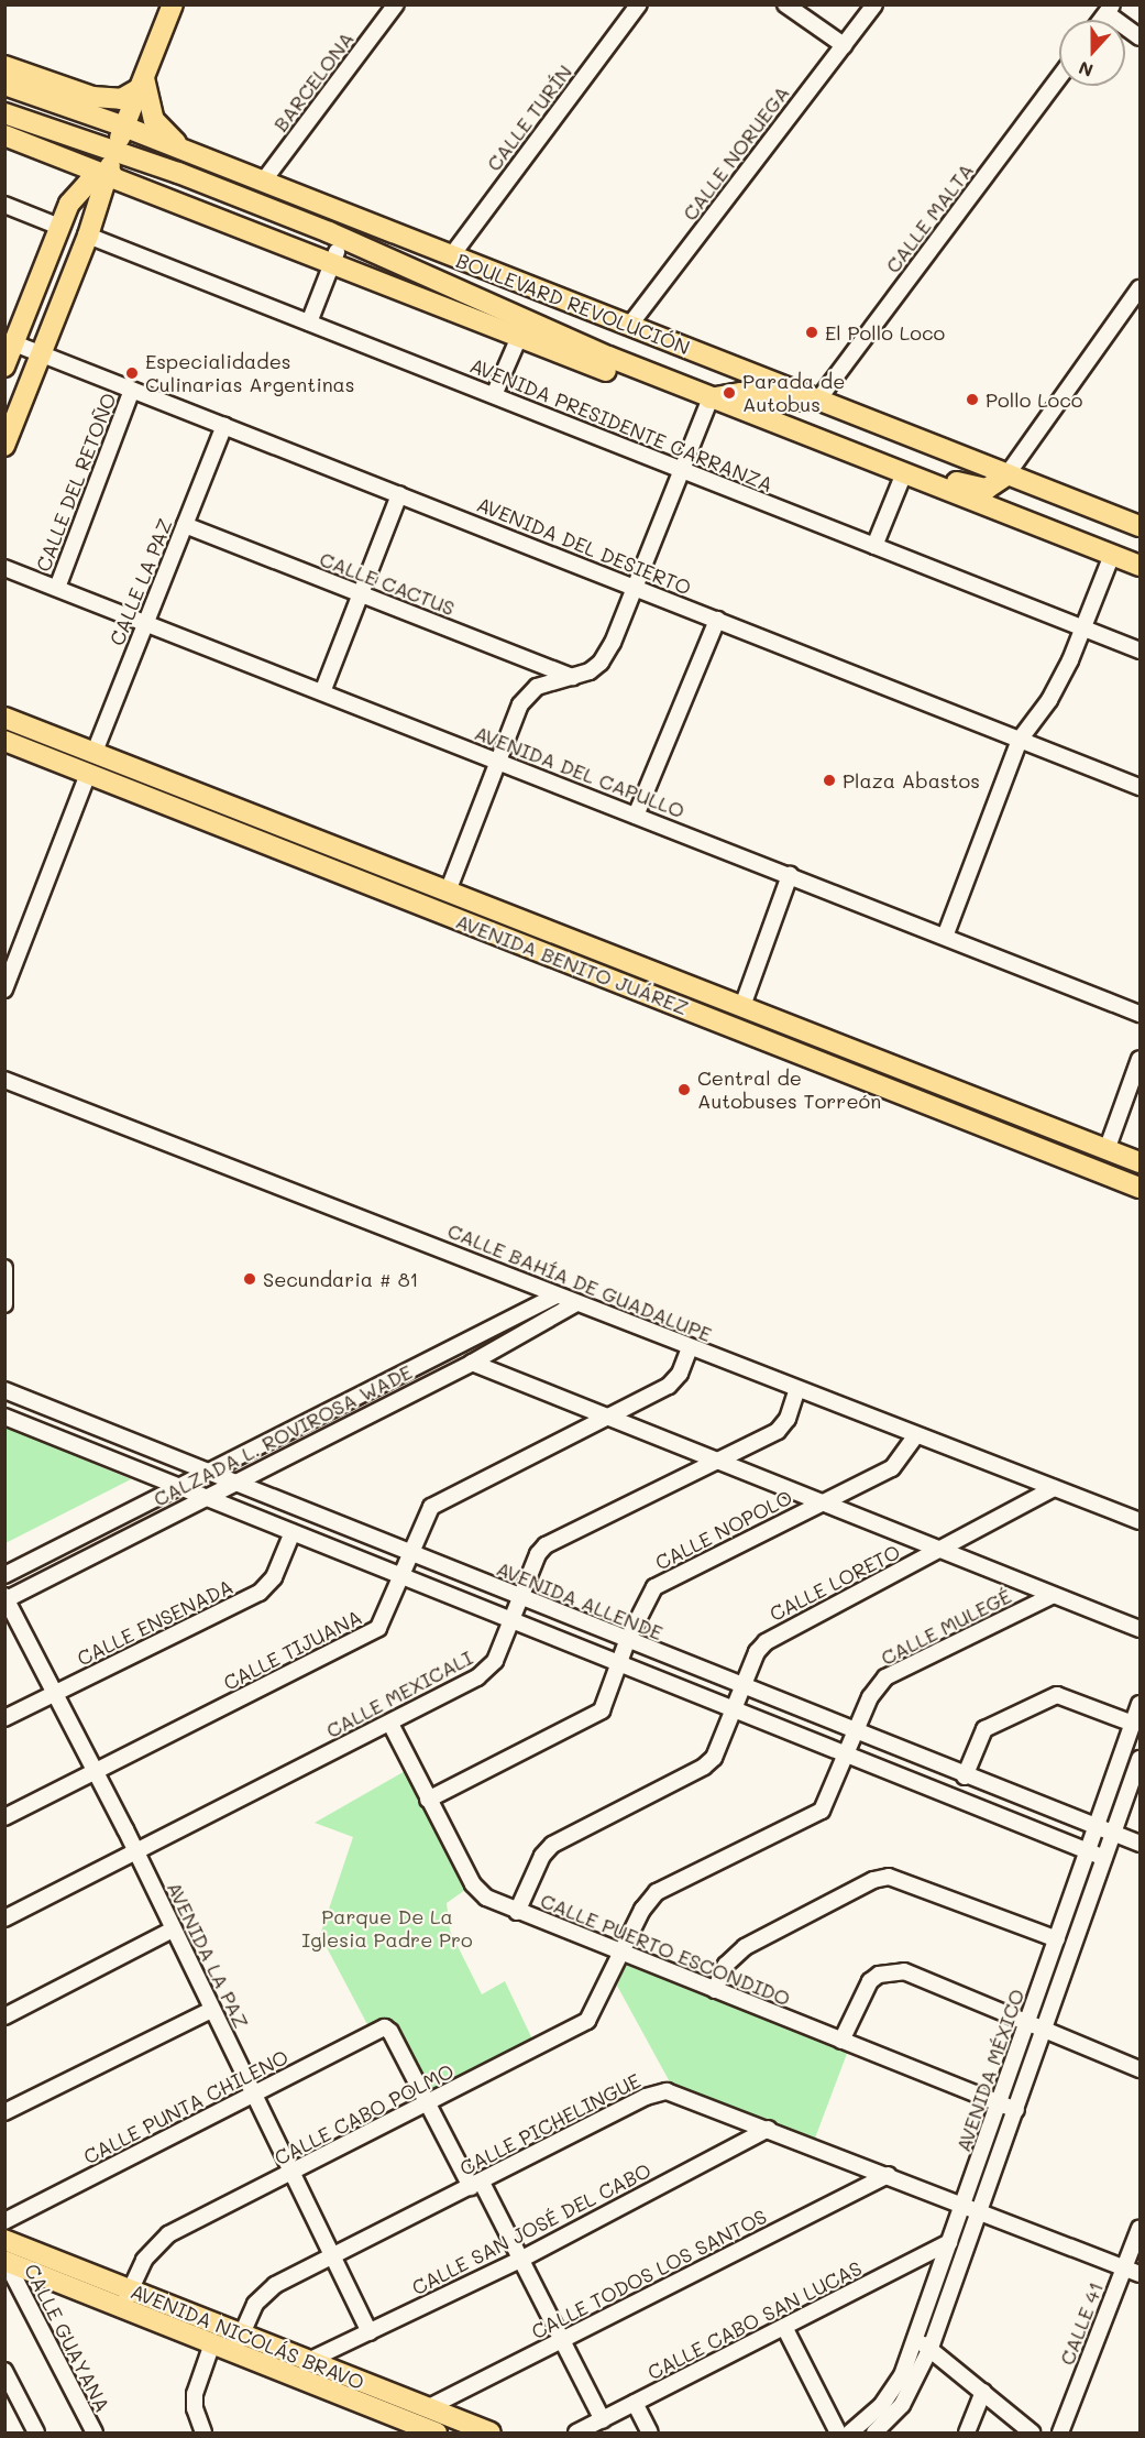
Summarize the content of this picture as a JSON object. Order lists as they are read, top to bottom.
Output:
{
  "streets": {
    "main road": ["BOULEVARD REVOLUCIÓN", "AVENIDA BENITO JUÁREZ", "AVENIDA NICOLÁS BRAVO"],
    "street": [
      "BARCELONA",
      "CALLE TURÍN",
      "CALLE NORUEGA",
      "CALLE MALTA",
      "AVENIDA PRESIDENTE CARRANZA",
      "CALLE DEL RETOÑO",
      "AVENIDA DEL DESIERTO",
      "CALLE LA PAZ",
      "CALLE CACTUS",
      "AVENIDA DEL CAPULLO",
      "CALLE BAHÍA DE GUADALUPE",
      "CALZADA L. ROVIROSA WADE",
      "CALLE NOPOLO",
      "CALLE LORETO",
      "AVENIDA ALLENDE",
      "CALLE ENSENADA",
      "CALLE MULEGÉ",
      "CALLE TIJUANA",
      "CALLE MEXICALI",
      "CALLE PUERTO ESCONDIDO",
      "AVENIDA LA PAZ",
      "AVENIDA MÉXICO",
      "CALLE PUNTA CHILENO",
      "CALLE CABO POLMO",
      "CALLE PICHELINGUE",
      "CALLE SAN JOSÉ DEL CABO",
      "CALLE TODOS LOS SANTOS",
      "CALLE CABO SAN LUCAS",
      "CALLE 41",
      "CALLE GUAYANA"
    ]
  },
  "crossings": [
    ["BARCELONA", "BOULEVARD REVOLUCIÓN"],
    ["CALLE TURÍN", "BOULEVARD REVOLUCIÓN"],
    ["CALLE NORUEGA", "BOULEVARD REVOLUCIÓN"],
    ["CALLE MALTA", "BOULEVARD REVOLUCIÓN"],
    ["CALLE DEL RETOÑO", "AVENIDA DEL DESIERTO"],
    ["CALLE DEL RETOÑO", "AVENIDA DEL CAPULLO"],
    ["AVENIDA DEL DESIERTO", "CALLE LA PAZ"],
    ["CALLE LA PAZ", "CALLE CACTUS"],
    ["CALLE LA PAZ", "AVENIDA DEL CAPULLO"],
    ["CALLE LA PAZ", "AVENIDA BENITO JUÁREZ"],
    ["CALLE BAHÍA DE GUADALUPE", "CALZADA L. ROVIROSA WADE"],
    ["CALLE BAHÍA DE GUADALUPE", "CALLE NOPOLO"],
    ["CALLE BAHÍA DE GUADALUPE", "CALLE LORETO"],
    ["CALLE BAHÍA DE GUADALUPE", "CALLE TIJUANA"],
    ["CALLE BAHÍA DE GUADALUPE", "CALLE MEXICALI"],
    ["CALZADA L. ROVIROSA WADE", "AVENIDA ALLENDE"],
    ["CALZADA L. ROVIROSA WADE", "AVENIDA LA PAZ"],
    ["CALLE NOPOLO", "AVENIDA ALLENDE"],
    ["CALLE NOPOLO", "CALLE PUERTO ESCONDIDO"],
    ["CALLE LORETO", "AVENIDA ALLENDE"],
    ["CALLE LORETO", "CALLE PUERTO ESCONDIDO"],
    ["AVENIDA ALLENDE", "CALLE MULEGÉ"],
    ["AVENIDA ALLENDE", "CALLE TIJUANA"],
    ["AVENIDA ALLENDE", "CALLE MEXICALI"],
    ["AVENIDA ALLENDE", "AVENIDA MÉXICO"],
    ["CALLE ENSENADA", "AVENIDA LA PAZ"],
    ["CALLE MULEGÉ", "CALLE PUERTO ESCONDIDO"],
    ["CALLE MULEGÉ", "CALLE CABO POLMO"],
    ["CALLE TIJUANA", "AVENIDA LA PAZ"],
    ["CALLE MEXICALI", "CALLE PUERTO ESCONDIDO"],
    ["CALLE MEXICALI", "AVENIDA LA PAZ"],
    ["CALLE PUERTO ESCONDIDO", "AVENIDA MÉXICO"],
    ["CALLE PUERTO ESCONDIDO", "CALLE CABO POLMO"],
    ["AVENIDA LA PAZ", "CALLE PUNTA CHILENO"],
    ["AVENIDA LA PAZ", "CALLE CABO POLMO"],
    ["AVENIDA LA PAZ", "CALLE PICHELINGUE"],
    ["AVENIDA LA PAZ", "CALLE SAN JOSÉ DEL CABO"],
    ["AVENIDA MÉXICO", "CALLE PICHELINGUE"],
    ["AVENIDA MÉXICO", "CALLE CABO SAN LUCAS"],
    ["CALLE PUNTA CHILENO", "CALLE CABO POLMO"],
    ["CALLE CABO POLMO", "AVENIDA NICOLÁS BRAVO"],
    ["CALLE PICHELINGUE", "CALLE SAN JOSÉ DEL CABO"],
    ["CALLE PICHELINGUE", "CALLE TODOS LOS SANTOS"],
    ["CALLE PICHELINGUE", "CALLE 41"],
    ["CALLE PICHELINGUE", "AVENIDA NICOLÁS BRAVO"],
    ["CALLE SAN JOSÉ DEL CABO", "AVENIDA NICOLÁS BRAVO"],
    ["CALLE TODOS LOS SANTOS", "AVENIDA NICOLÁS BRAVO"],
    ["AVENIDA NICOLÁS BRAVO", "CALLE GUAYANA"]
  ],
  "parks": ["Parque De La Iglesia Padre Pro"],
  "places": [
    "El Pollo Loco",
    "Especialidades Culinarias Argentinas",
    "Parada de Autobus",
    "Pollo Loco",
    "Plaza Abastos",
    "Central de Autobuses Torreón",
    "Secundaria # 81"
  ],
  "north": "bottom"
}
